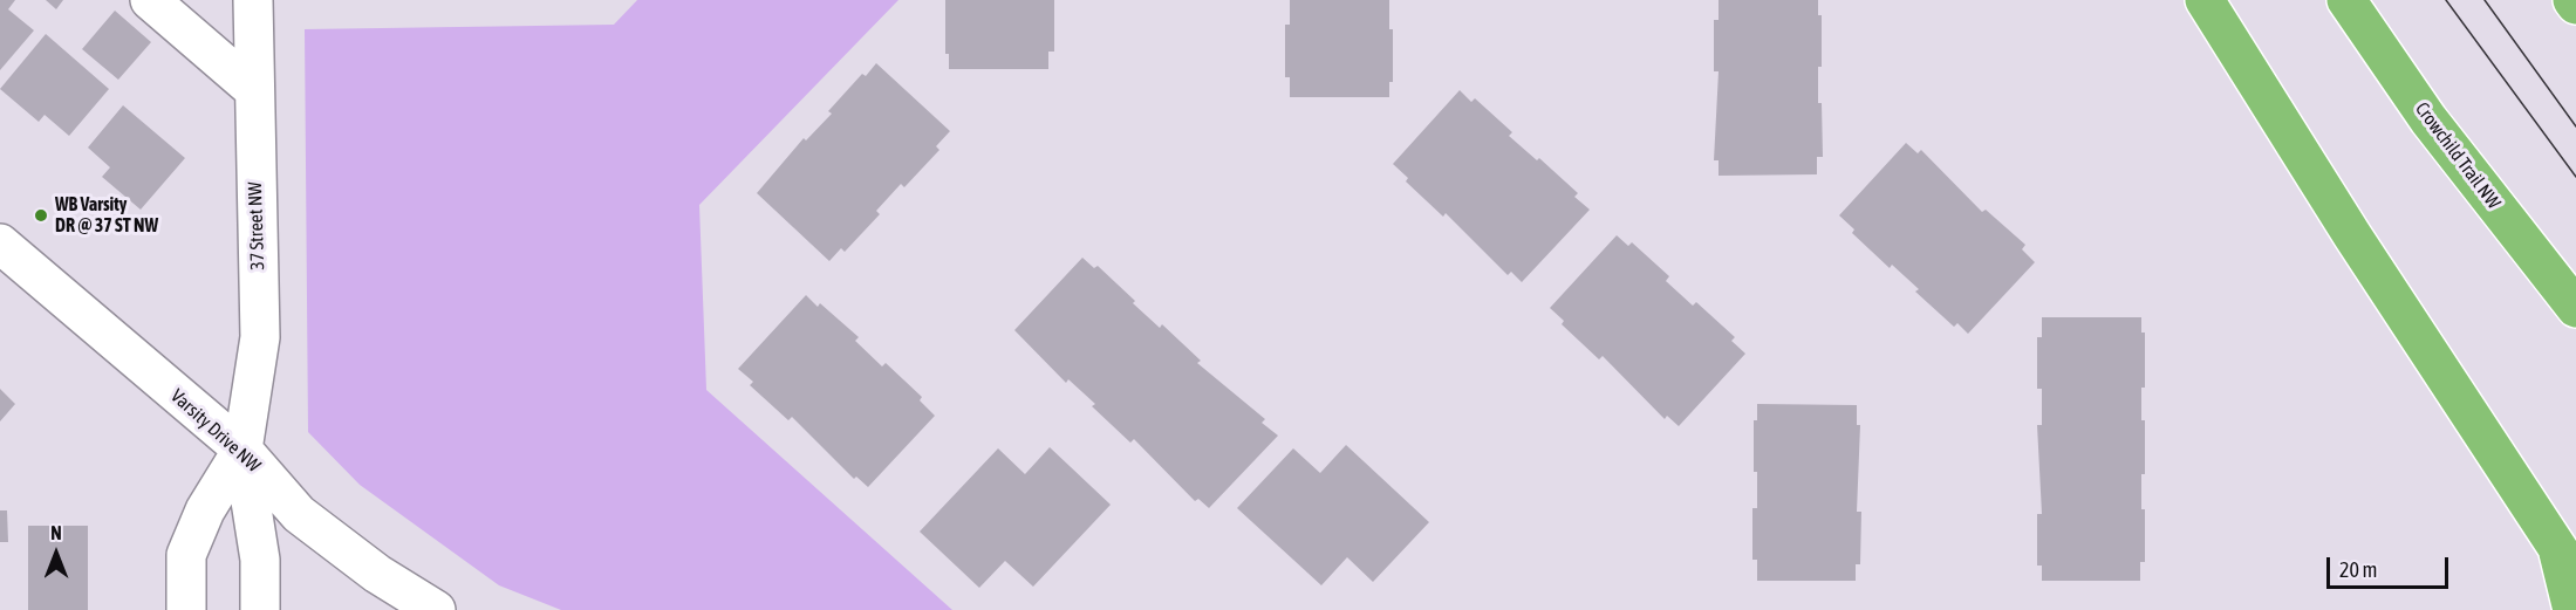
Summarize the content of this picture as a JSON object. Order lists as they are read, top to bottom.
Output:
{
  "streets": {
    "highway": ["Crowchild Trail NW"],
    "street": ["37 Street NW", "Varsity Drive NW"]
  },
  "crossings": [
    ["37 Street NW", "Varsity Drive NW"]
  ],
  "places": ["WB Varsity DR @ 37 ST NW"],
  "scale_bar": "20 m",
  "north": "top"
}
